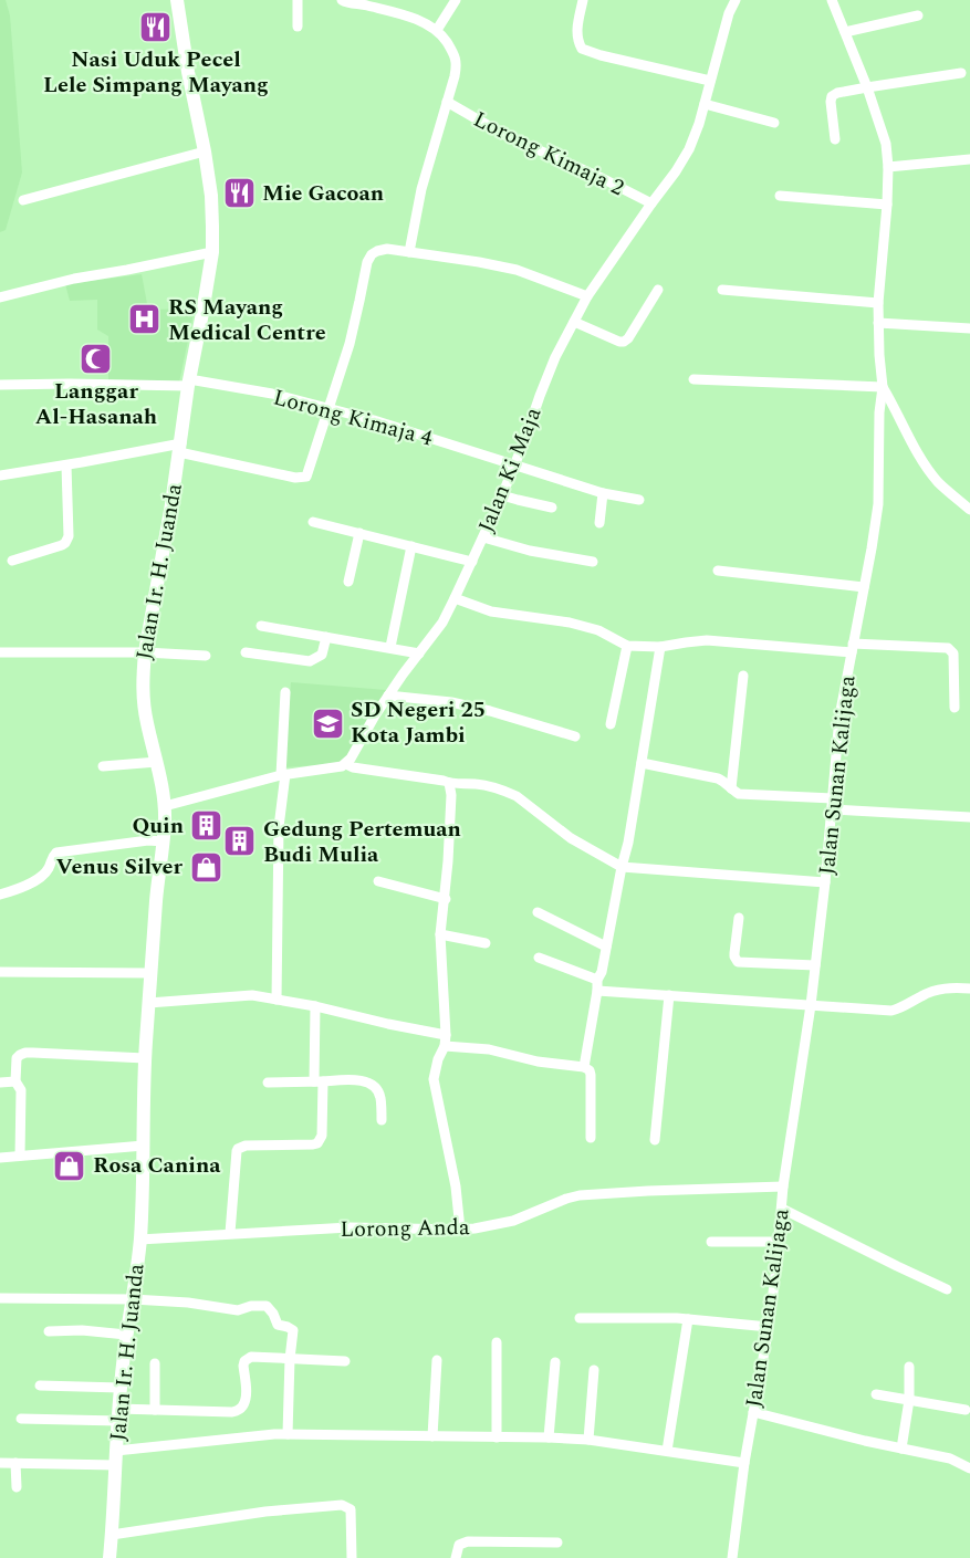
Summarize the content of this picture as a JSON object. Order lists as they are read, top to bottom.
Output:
{
  "streets": {
    "main road": ["Jalan Ir. H. Juanda"],
    "street": [
      "Lorong Kimaja 2",
      "Lorong Kimaja 4",
      "Jalan Ki Maja",
      "Jalan Sunan Kalijaga",
      "Lorong Anda"
    ]
  },
  "crossings": [
    ["Lorong Kimaja 2", "Jalan Ki Maja"],
    ["Lorong Kimaja 4", "Jalan Ki Maja"],
    ["Lorong Kimaja 4", "Jalan Ir. H. Juanda"],
    ["Jalan Ir. H. Juanda", "Lorong Anda"],
    ["Jalan Sunan Kalijaga", "Lorong Anda"]
  ],
  "places": {
    "restaurant": ["Nasi Uduk Pecel Lele Simpang Mayang", "Mie Gacoan"],
    "hospital": ["RS Mayang Medical Centre"],
    "mosque": ["Langgar Al-Hasanah"],
    "school or university": ["SD Negeri 25 Kota Jambi"],
    "building": ["Quin", "Gedung Pertemuan Budi Mulia"],
    "shop": ["Venus Silver", "Rosa Canina"]
  }
}
